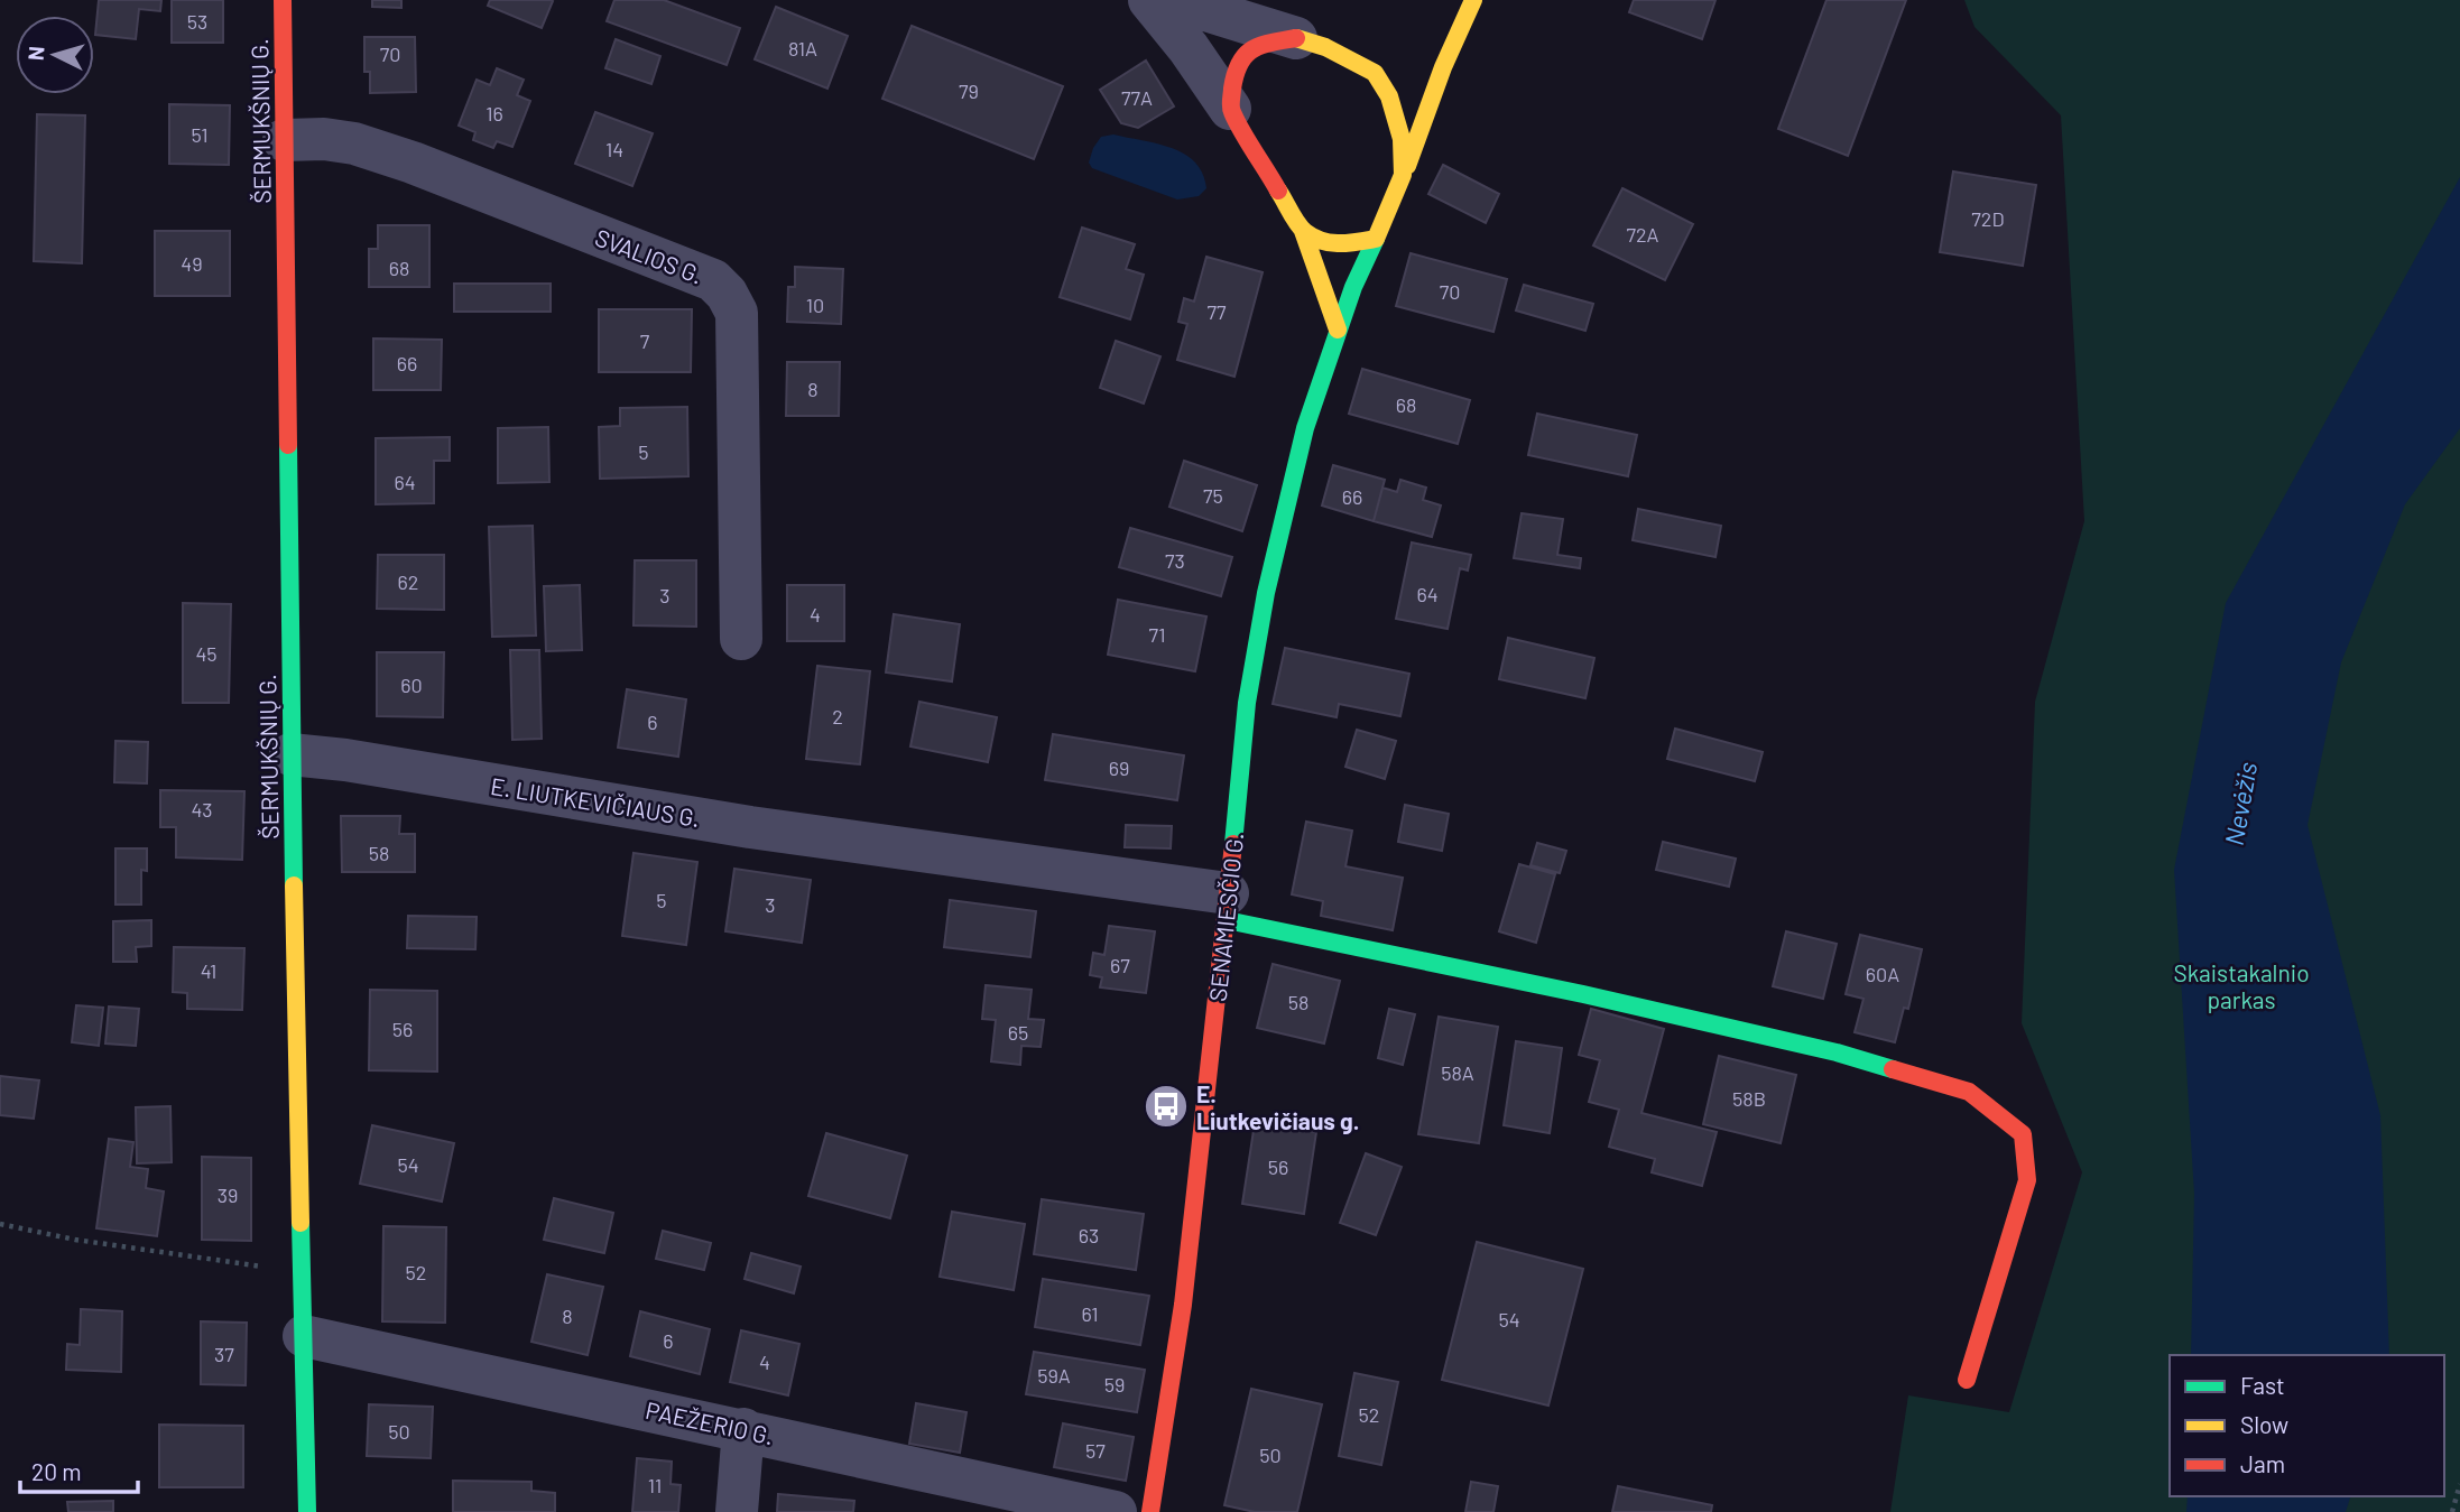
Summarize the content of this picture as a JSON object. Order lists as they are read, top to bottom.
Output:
{
  "streets": {
    "street": [
      "ŠERMUKŠNIŲ G.",
      "SVALIOS G.",
      "E. LIUTKEVIČIAUS G.",
      "SENAMIESČIO G.",
      "PAEŽERIO G."
    ]
  },
  "crossings": [
    ["ŠERMUKŠNIŲ G.", "SVALIOS G."],
    ["ŠERMUKŠNIŲ G.", "E. LIUTKEVIČIAUS G."],
    ["ŠERMUKŠNIŲ G.", "PAEŽERIO G."],
    ["E. LIUTKEVIČIAUS G.", "SENAMIESČIO G."]
  ],
  "water": ["Nevėžis"],
  "parks": ["Skaistakalnio parkas"],
  "places": {
    "bus stop": ["E. Liutkevičiaus g."]
  },
  "house_numbers": [
    "53",
    "81A",
    "70",
    "79",
    "77A",
    "16",
    "51",
    "14",
    "72D",
    "72A",
    "49",
    "68",
    "70",
    "10",
    "77",
    "7",
    "66",
    "8",
    "68",
    "5",
    "64",
    "75",
    "66",
    "73",
    "62",
    "64",
    "3",
    "4",
    "71",
    "45",
    "60",
    "2",
    "6",
    "69",
    "43",
    "58",
    "5",
    "3",
    "67",
    "41",
    "60A",
    "58",
    "56",
    "65",
    "58A",
    "58B",
    "54",
    "56",
    "39",
    "63",
    "52",
    "61",
    "8",
    "54",
    "6",
    "37",
    "4",
    "59A",
    "59",
    "52",
    "50",
    "57",
    "50",
    "11"
  ],
  "legend": ["Fast", "Slow", "Jam"],
  "scale_bar": "20 m",
  "north": "left"
}
